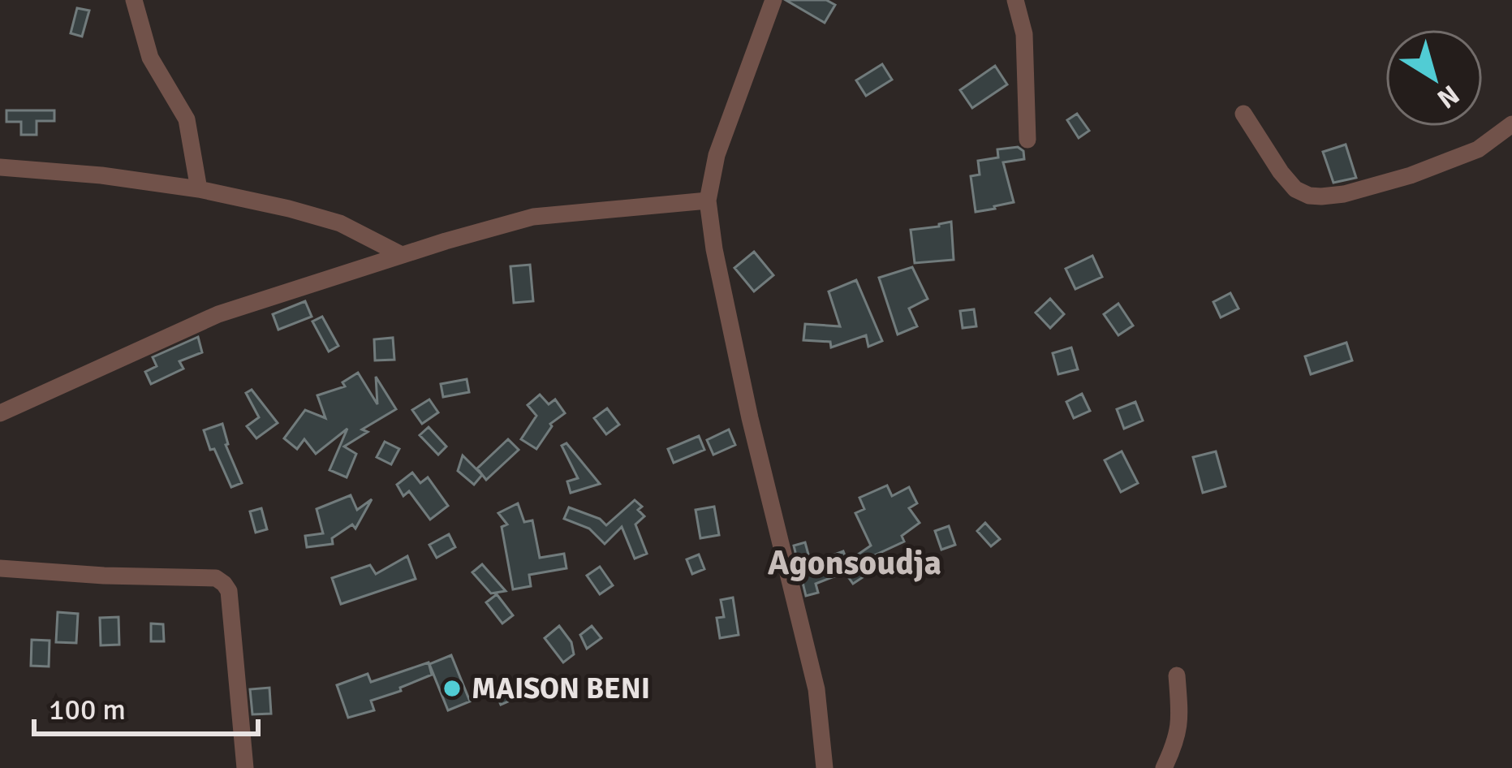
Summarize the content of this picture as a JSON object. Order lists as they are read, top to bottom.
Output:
{
  "districts": ["Agonsoudja"],
  "places": ["MAISON BENI"],
  "scale_bar": "100 m",
  "north": "bottom right"
}
